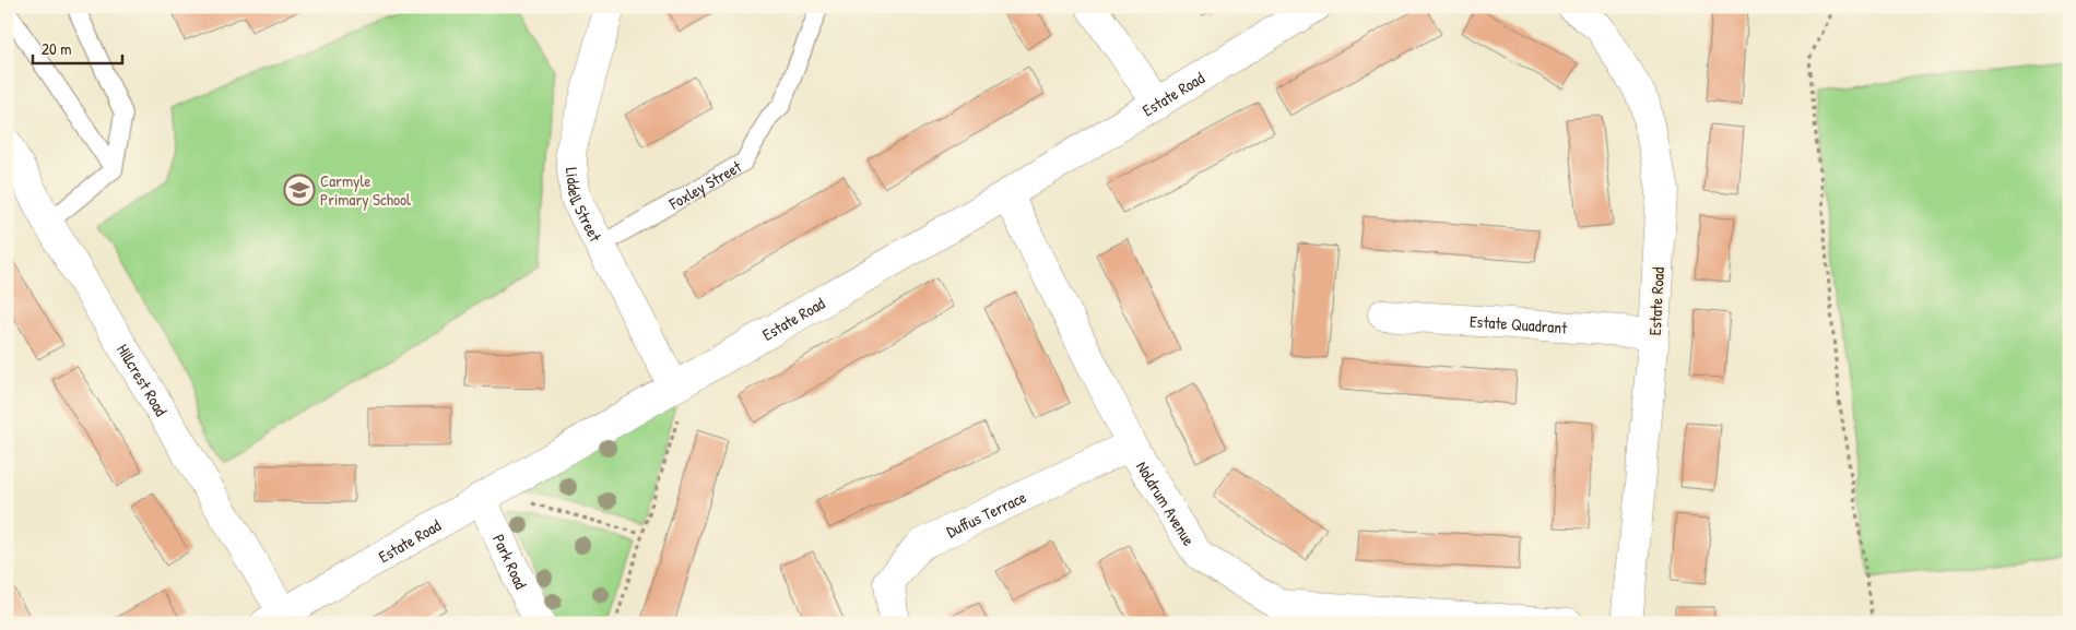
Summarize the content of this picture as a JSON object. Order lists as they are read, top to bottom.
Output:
{
  "streets": {
    "street": [
      "Estate Road",
      "Liddell Street",
      "Estate Quadrant",
      "Hillcrest Road",
      "Noldrum Avenue",
      "Duffus Terrace",
      "Park Road"
    ],
    "lane": ["Foxley Street"]
  },
  "crossings": [
    ["Estate Road", "Liddell Street"],
    ["Estate Road", "Estate Quadrant"],
    ["Estate Road", "Hillcrest Road"],
    ["Estate Road", "Noldrum Avenue"],
    ["Estate Road", "Park Road"],
    ["Foxley Street", "Liddell Street"],
    ["Noldrum Avenue", "Duffus Terrace"]
  ],
  "places": {
    "school or university": ["Carmyle Primary School"]
  },
  "scale_bar": "20 m"
}
